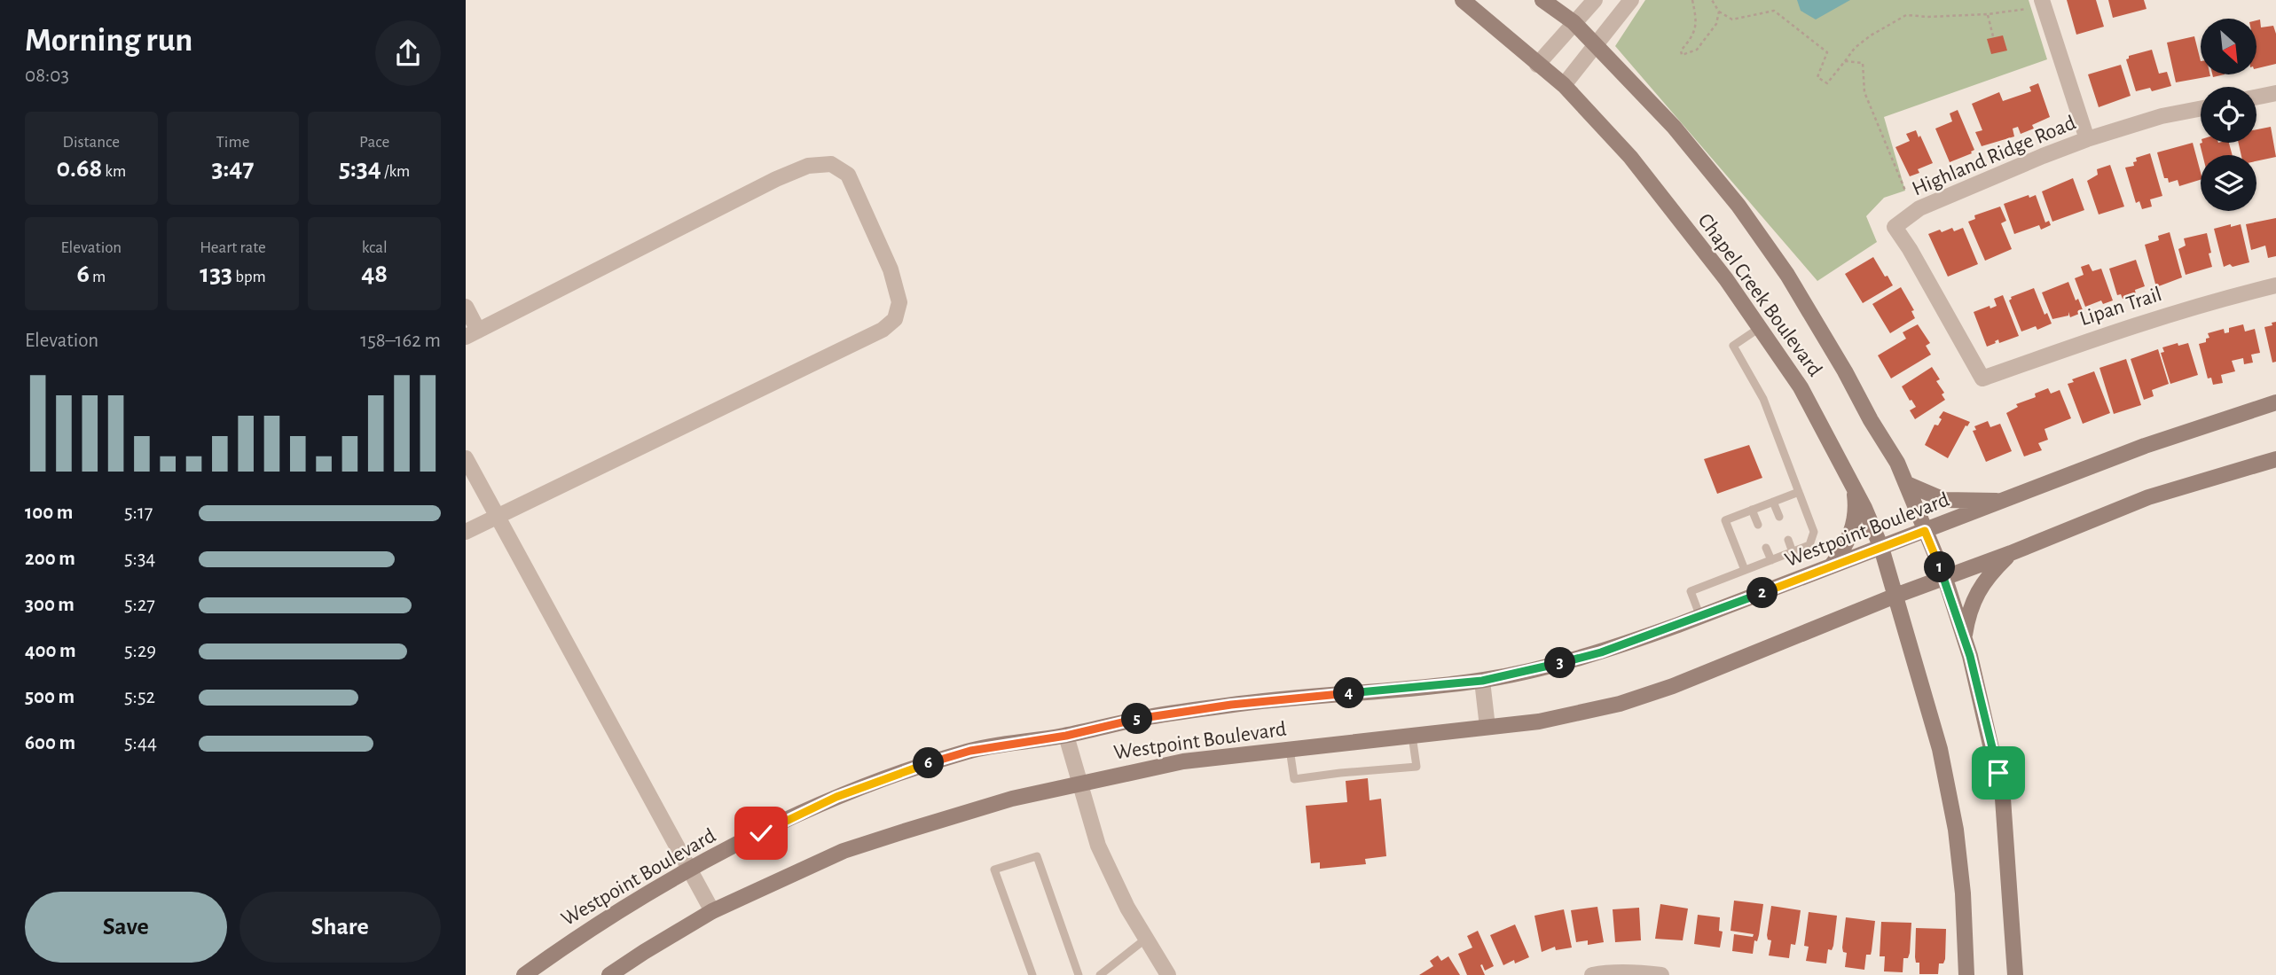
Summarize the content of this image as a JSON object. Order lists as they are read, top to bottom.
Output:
{
  "streets": {
    "main road": ["Chapel Creek Boulevard", "Westpoint Boulevard"],
    "street": ["Highland Ridge Road", "Lipan Trail"]
  },
  "crossings": [
    ["Highland Ridge Road", "Lipan Trail"],
    ["Chapel Creek Boulevard", "Westpoint Boulevard"]
  ],
  "north": "bottom right",
  "page": {
    "heading": ["Morning run", "08:03"],
    "stats": [
      ["Distance", "0.68 km"],
      ["Time", "3:47"],
      ["Pace", "5:34 /km"],
      ["Elevation", "6 m"],
      ["Heart rate", "133 bpm"],
      ["kcal", "48"]
    ],
    "chart": ["Elevation", "158–162 m"],
    "list": [
      {
        "name": "100 m",
        "note": "5:17"
      },
      {
        "name": "200 m",
        "note": "5:34"
      },
      {
        "name": "300 m",
        "note": "5:27"
      },
      {
        "name": "400 m",
        "note": "5:29"
      },
      {
        "name": "500 m",
        "note": "5:52"
      },
      {
        "name": "600 m",
        "note": "5:44"
      }
    ],
    "pins": [
      "1",
      "2",
      "3",
      "4",
      "5",
      "6"
    ],
    "buttons": ["Save", "Share"]
  }
}
